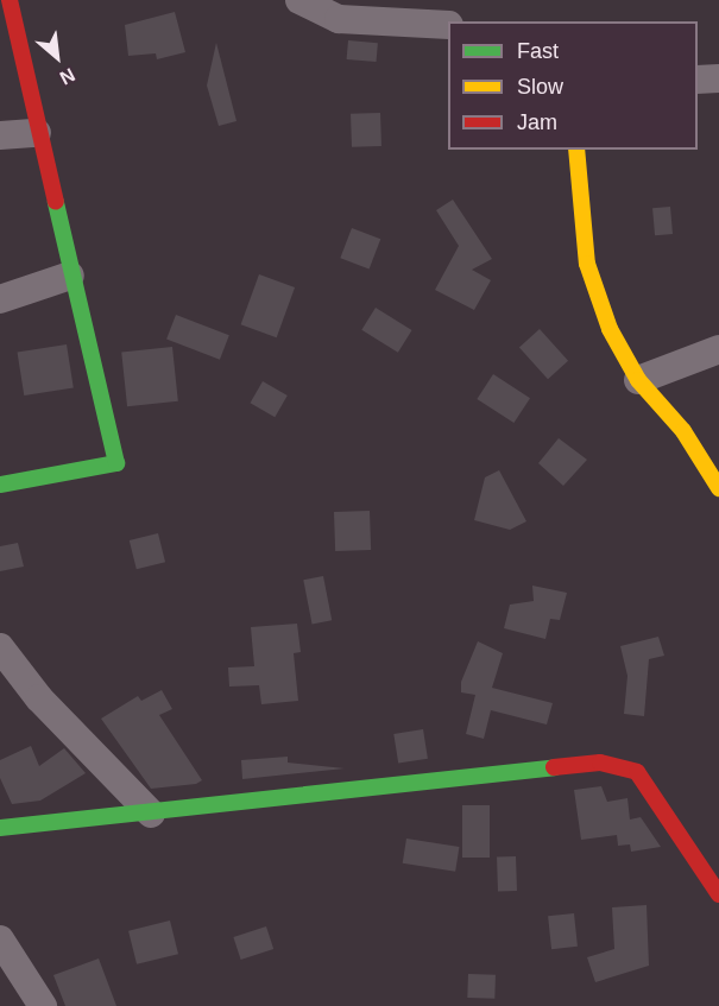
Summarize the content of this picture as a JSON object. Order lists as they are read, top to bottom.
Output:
{
  "legend": ["Fast", "Slow", "Jam"],
  "north": "bottom right"
}
